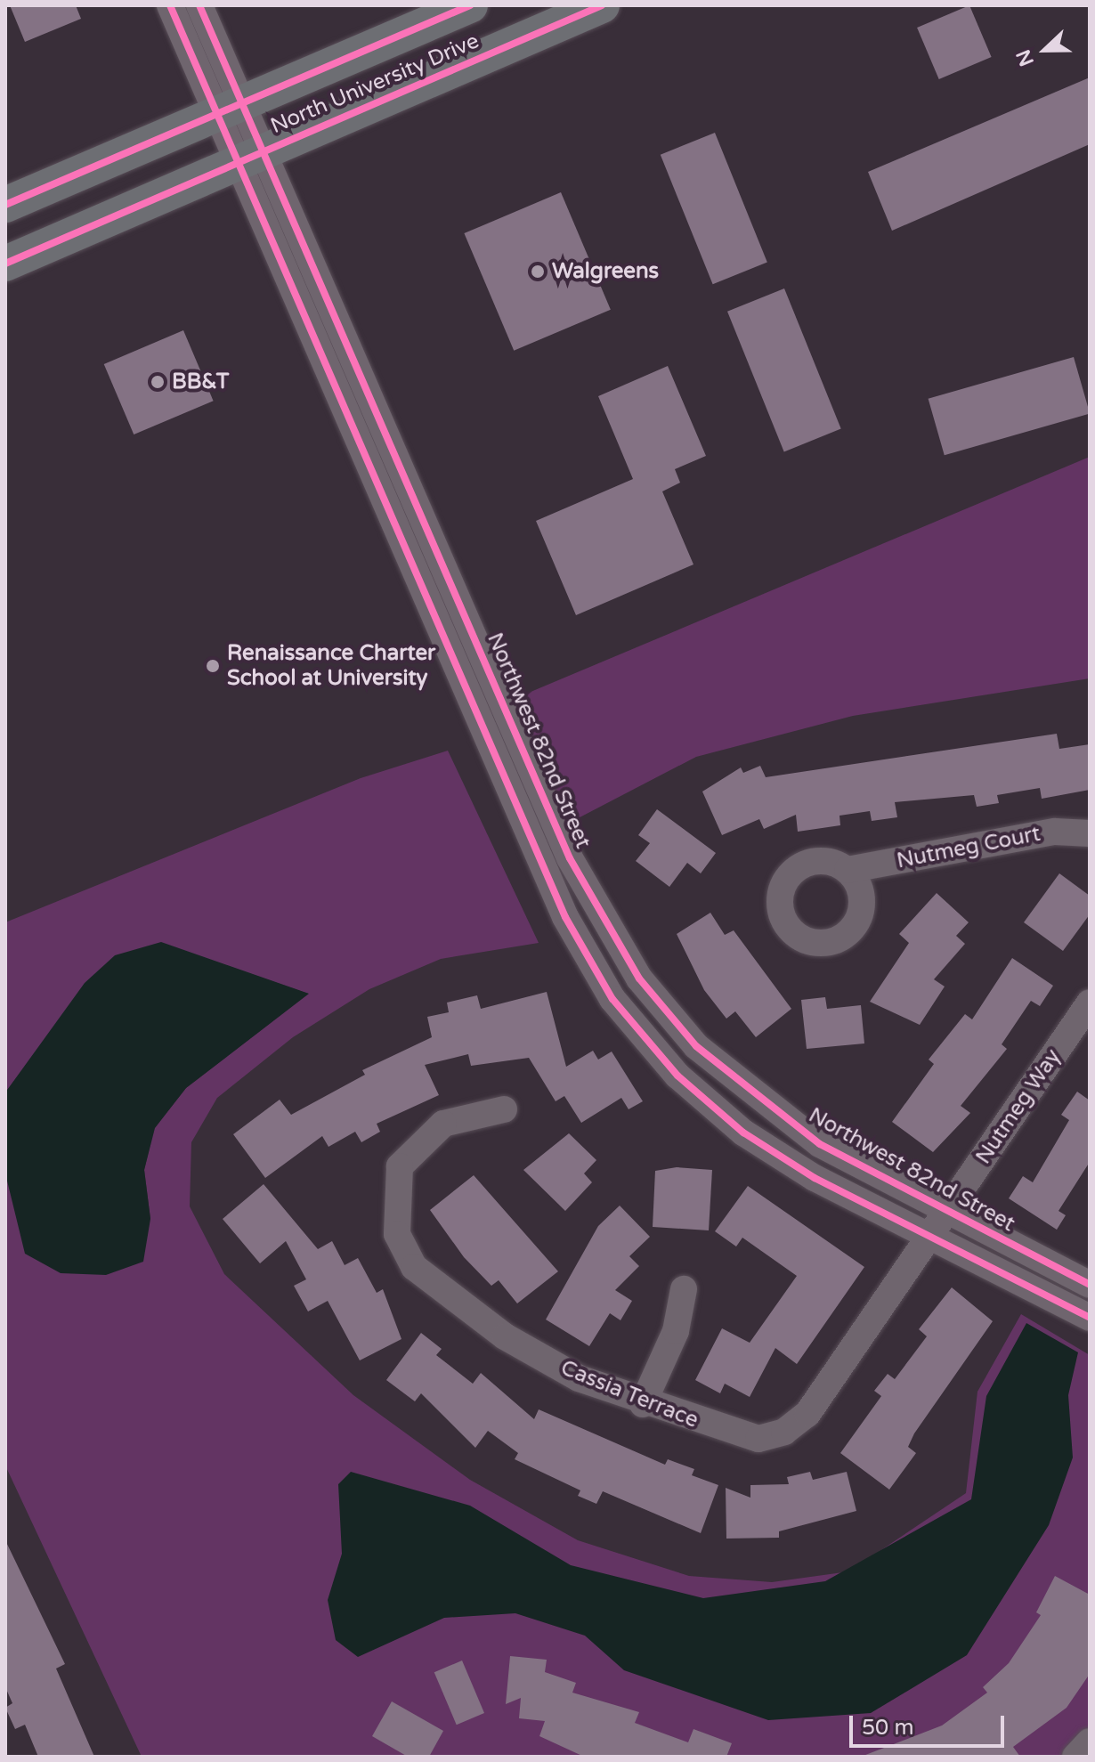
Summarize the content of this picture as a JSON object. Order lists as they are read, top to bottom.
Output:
{
  "streets": {
    "main road": ["North University Drive"],
    "street": [
      "Northwest 82nd Street",
      "Nutmeg Court",
      "Nutmeg Way",
      "Cassia Terrace"
    ]
  },
  "crossings": [
    ["North University Drive", "Northwest 82nd Street"],
    ["Northwest 82nd Street", "Nutmeg Way"],
    ["Northwest 82nd Street", "Cassia Terrace"],
    ["Nutmeg Way", "Cassia Terrace"]
  ],
  "places": ["Walgreens", "BB&T", "Renaissance Charter School at University"],
  "scale_bar": "50 m",
  "north": "left"
}
